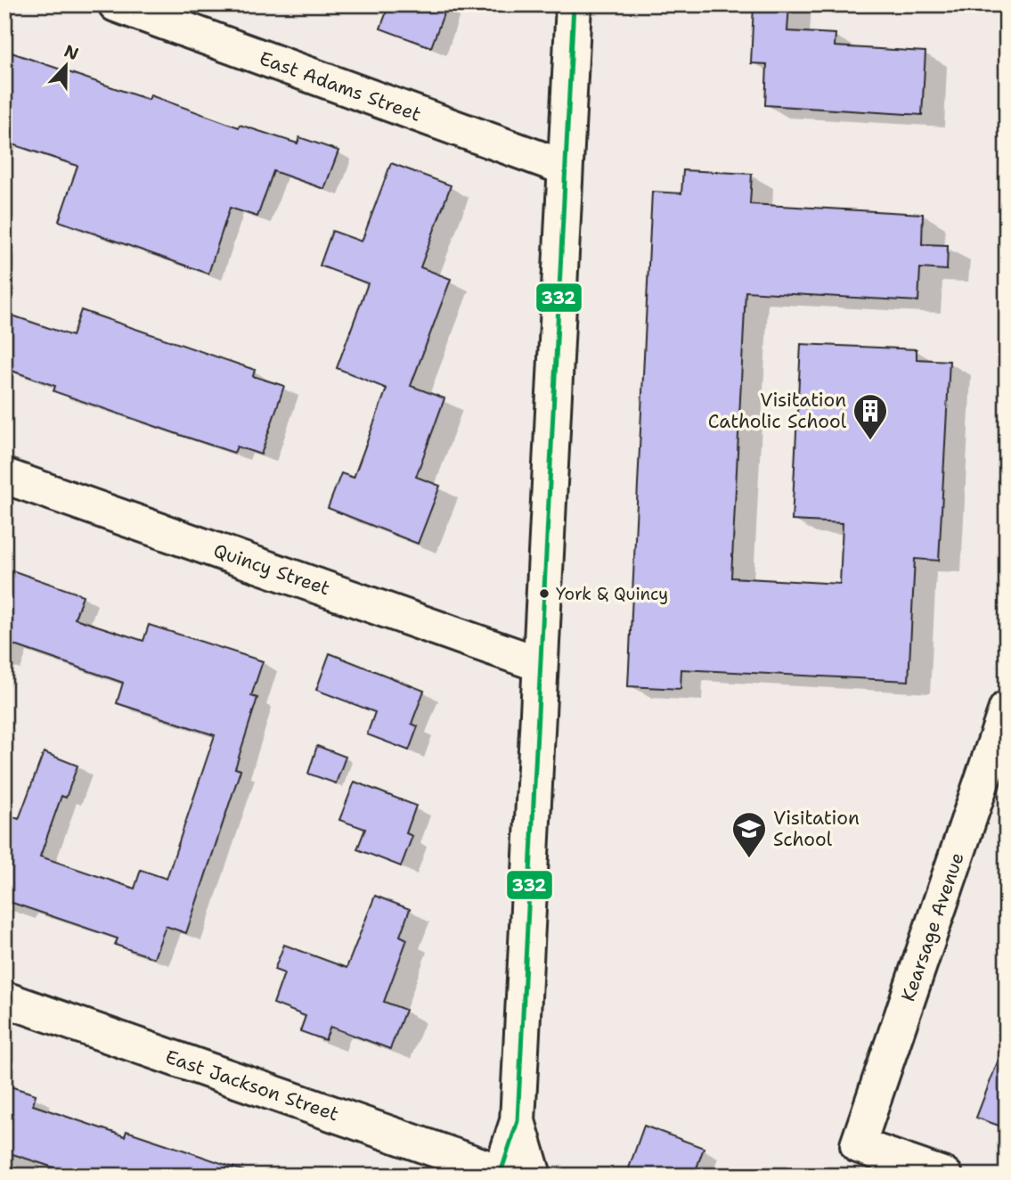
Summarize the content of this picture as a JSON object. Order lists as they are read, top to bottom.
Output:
{
  "streets": {
    "street": [
      "East Adams Street",
      "Quincy Street",
      "Kearsage Avenue",
      "East Jackson Street"
    ]
  },
  "places": {
    "building": ["Visitation Catholic School"],
    "other": ["York & Quincy"],
    "school or university": ["Visitation School"]
  },
  "lines": ["transit line 332"],
  "north": "top"
}
